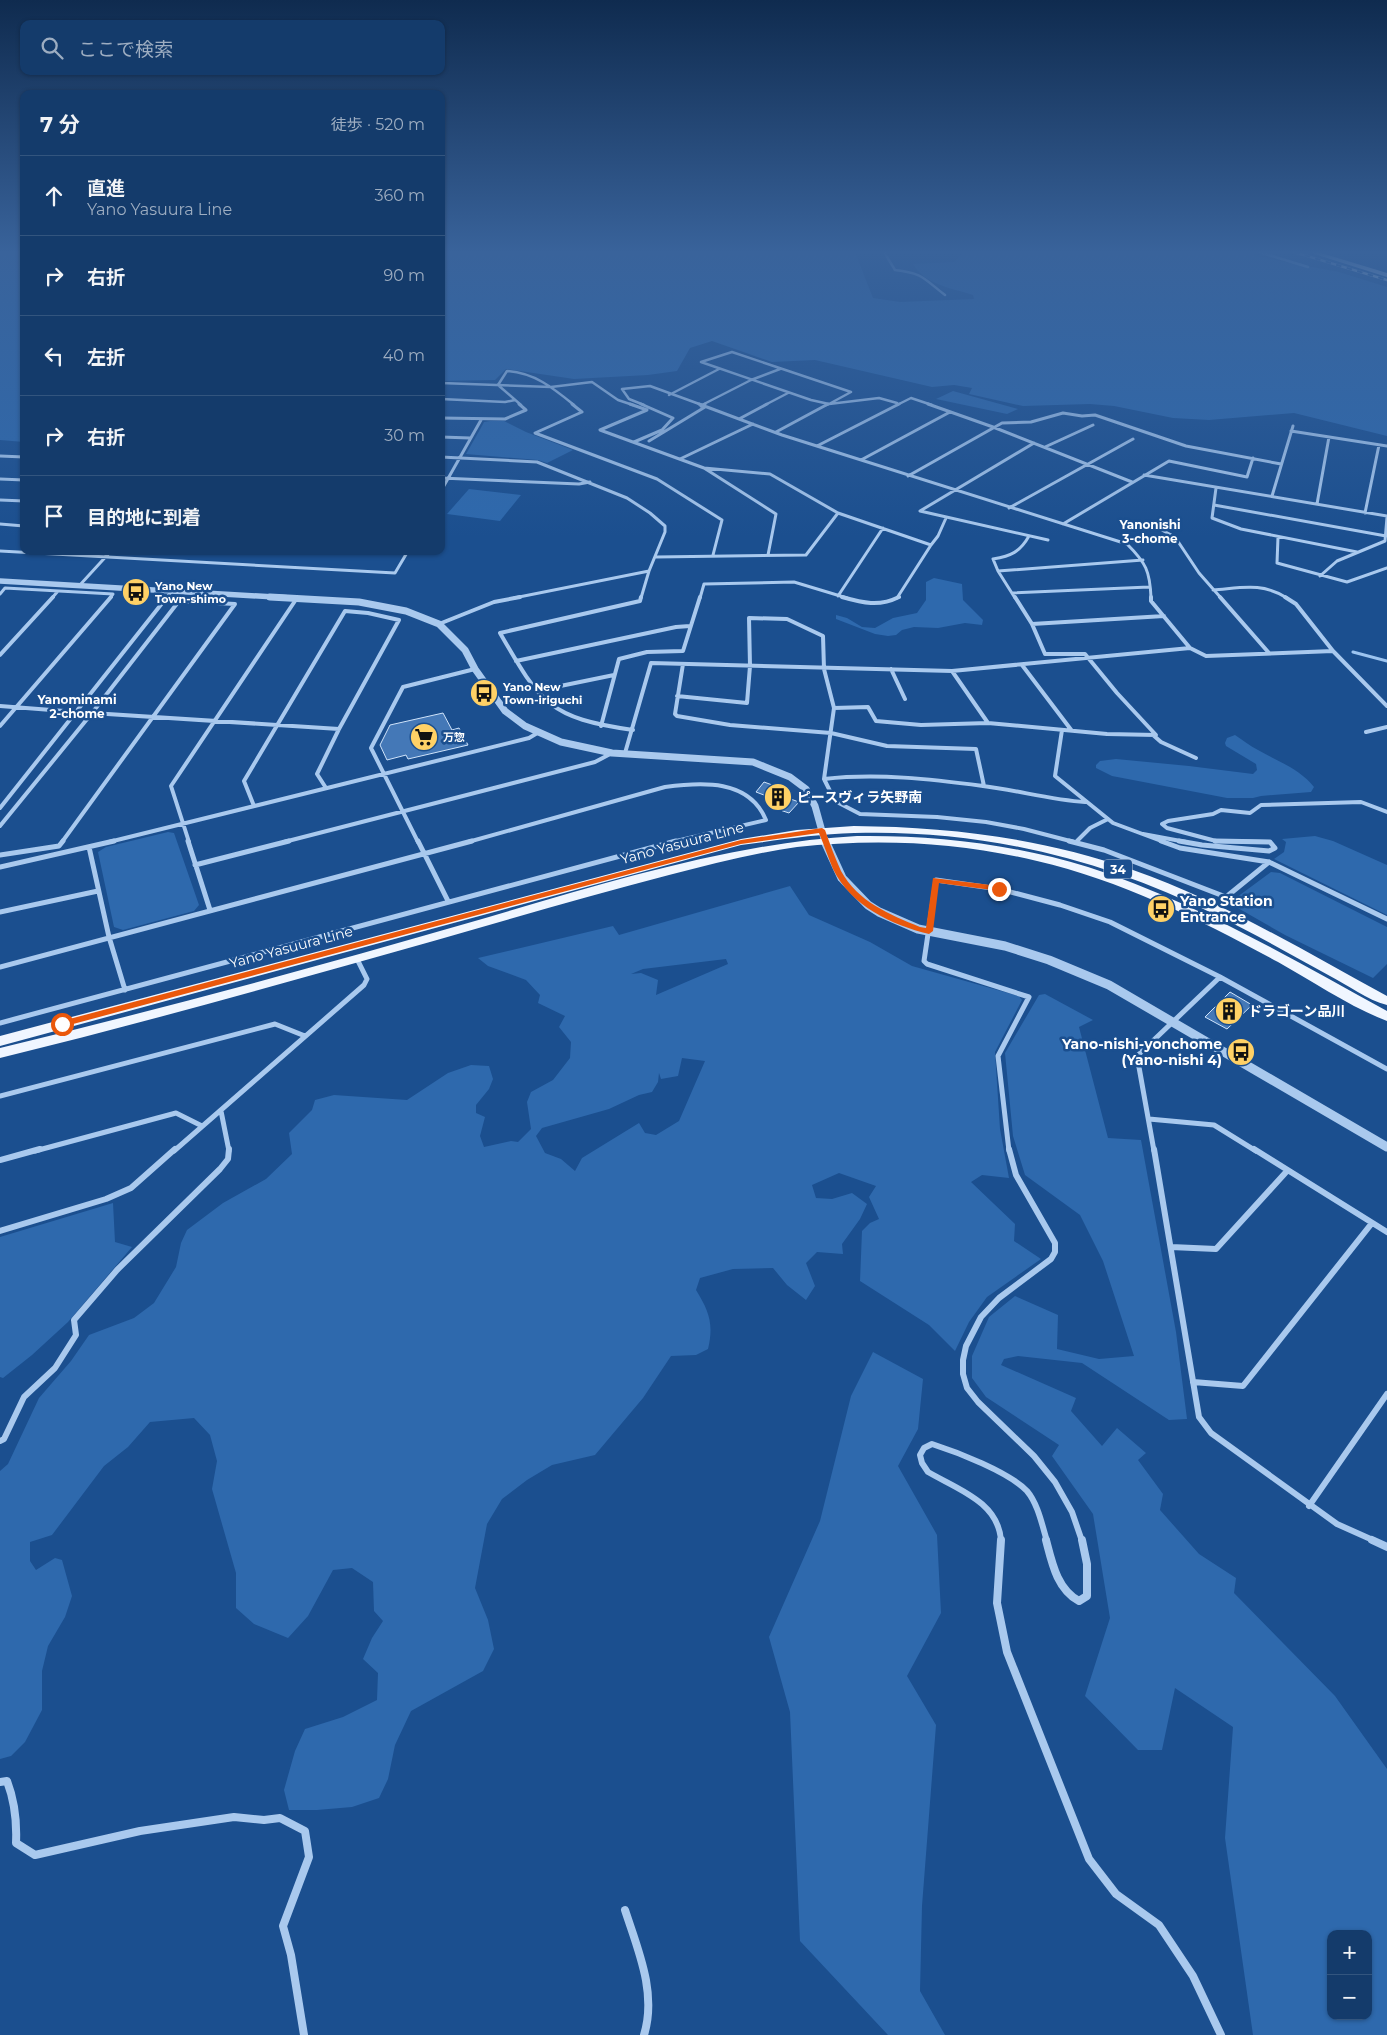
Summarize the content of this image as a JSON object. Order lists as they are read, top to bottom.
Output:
{
  "streets": {
    "main road": ["Yano Yasuura Line", "34"]
  },
  "districts": ["Yanonishi 3-chome", "Yanominami 2-chome"],
  "places": {
    "bus stop": [
      "Yano New Town-shimo",
      "Yano New Town-iriguchi",
      "Yano Station Entrance",
      "Yano-nishi-yonchome (Yano-nishi 4)"
    ],
    "supermarket": ["万惣"],
    "building": ["ピースヴィラ矢野南", "ドラゴーン品川"]
  },
  "page": {
    "search": "ここで検索",
    "heading": ["7 分", "徒歩 · 520 m"],
    "list": [
      ["直進", "Yano Yasuura Line", "360 m"],
      ["右折", "90 m"],
      ["左折", "40 m"],
      ["右折", "30 m"],
      "目的地に到着"
    ],
    "map_buttons": ["+", "−"]
  }
}
